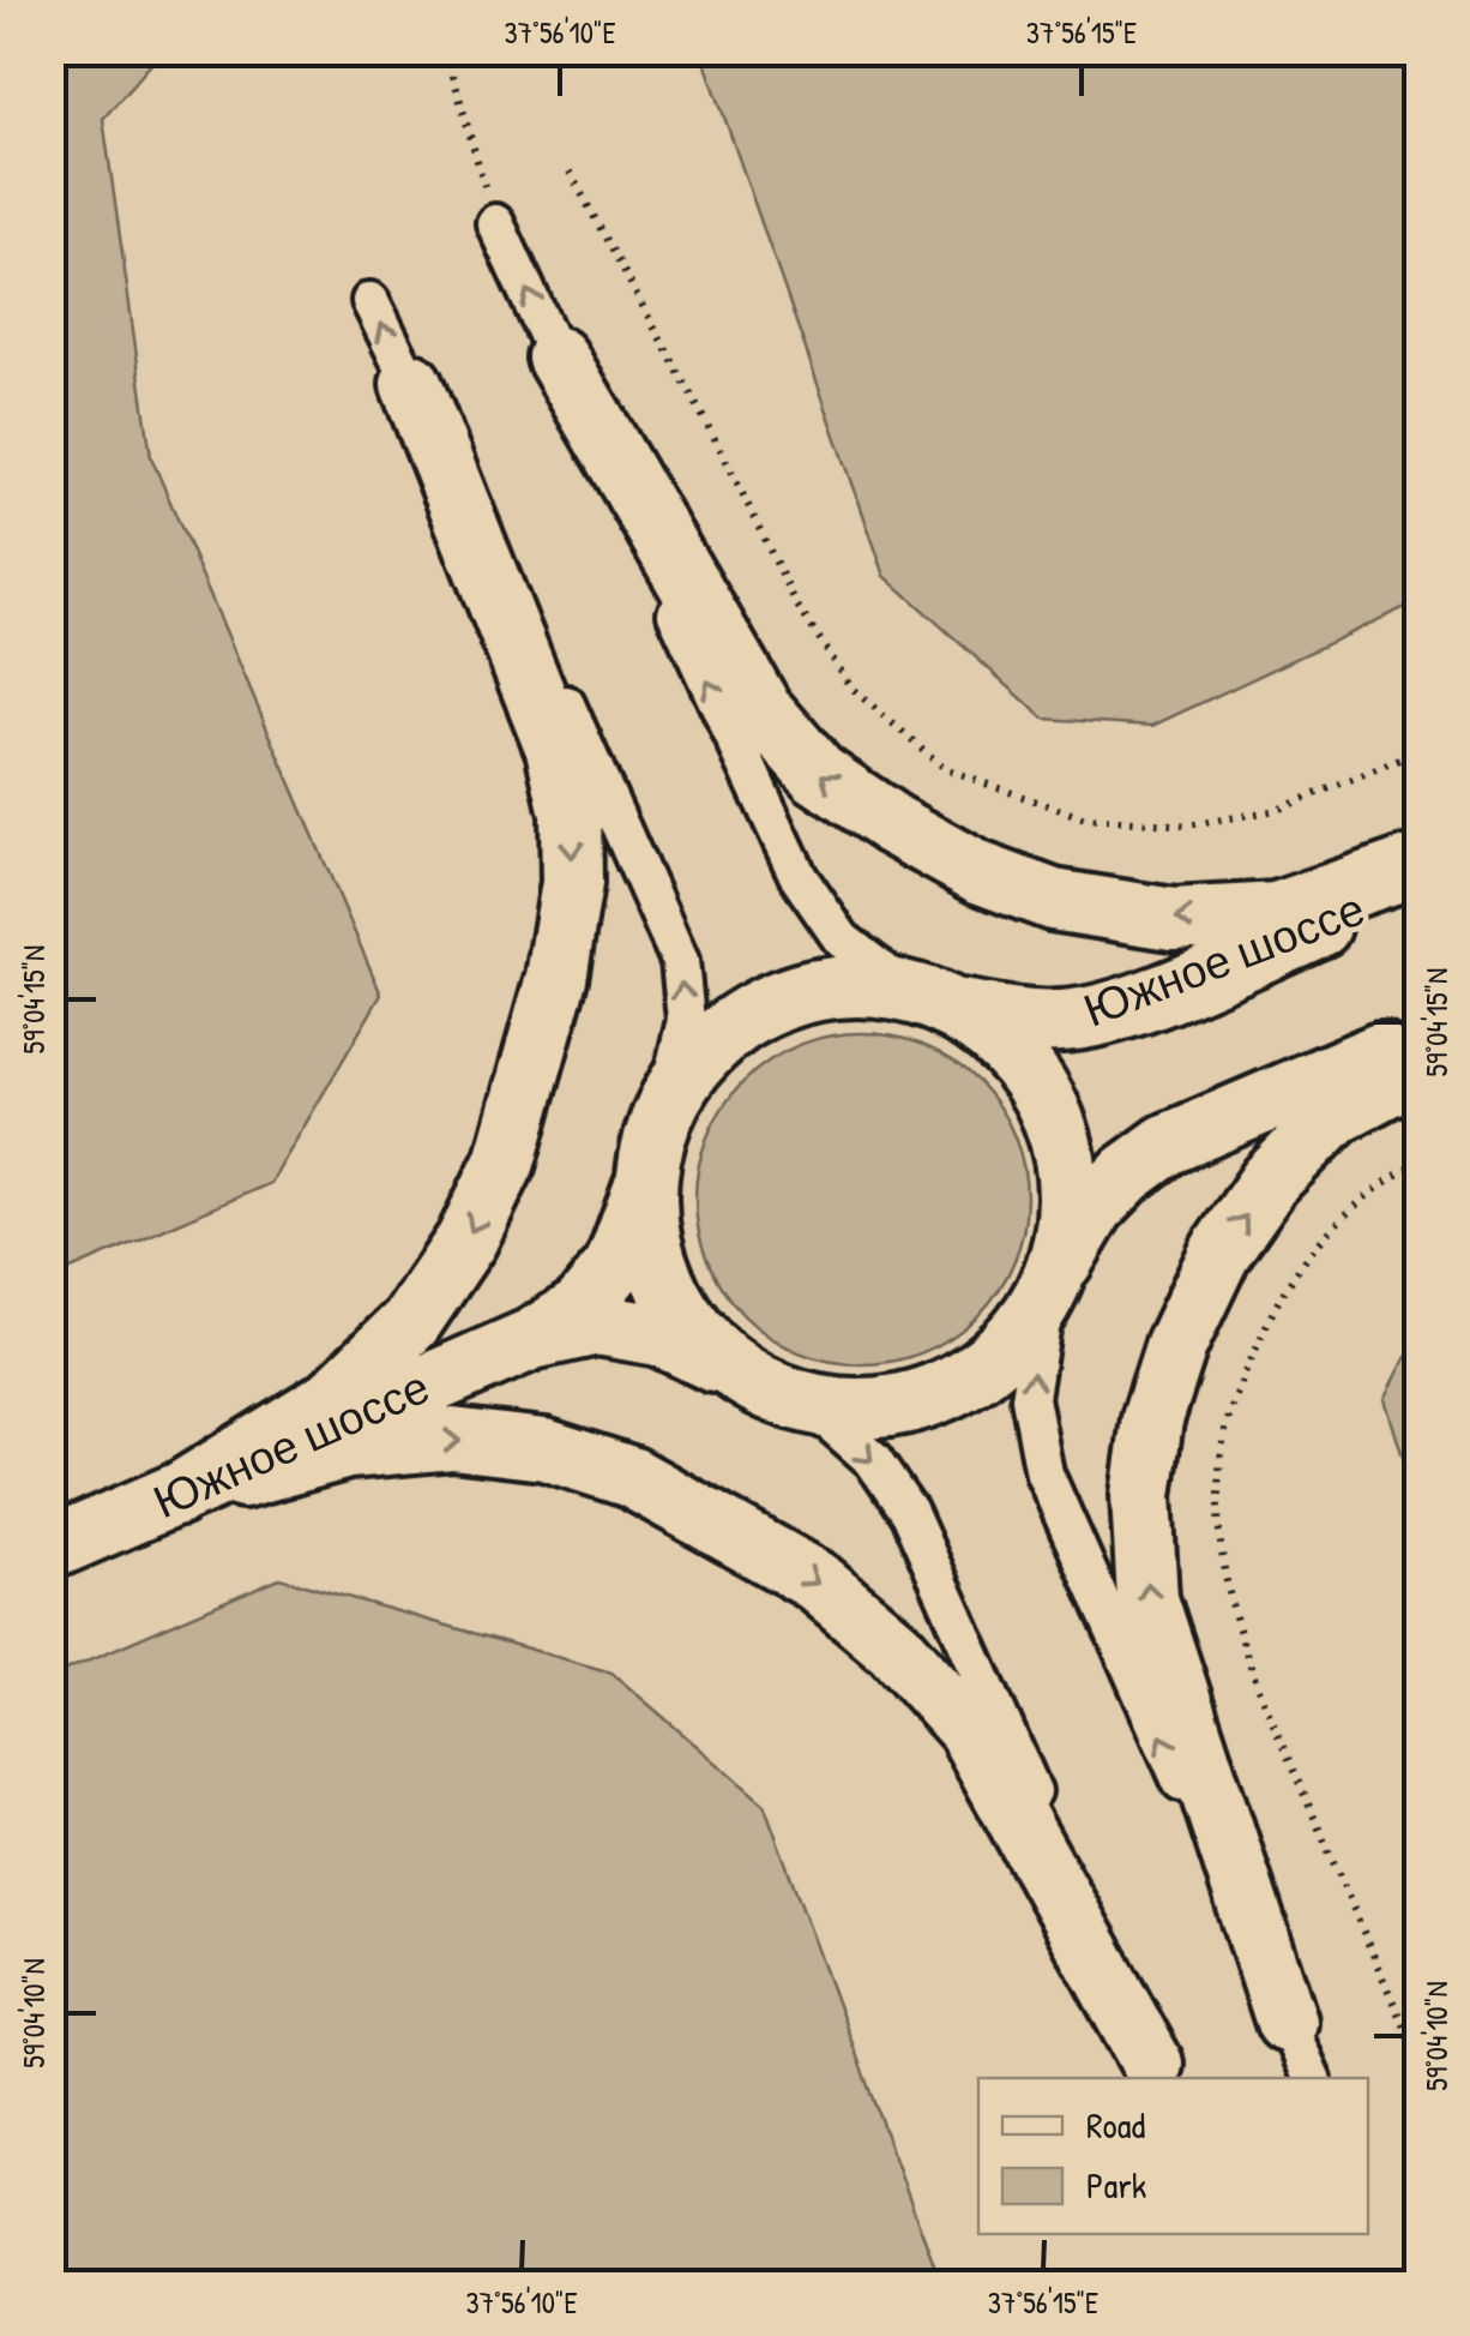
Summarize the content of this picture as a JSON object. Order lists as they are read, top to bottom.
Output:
{
  "streets": {
    "main road": ["Южное шоссе"]
  },
  "legend": ["Road", "Park"],
  "coordinates": [
    "37°56'10\"E",
    "37°56'15\"E",
    "59°04'15\"N",
    "59°04'10\"N"
  ]
}
